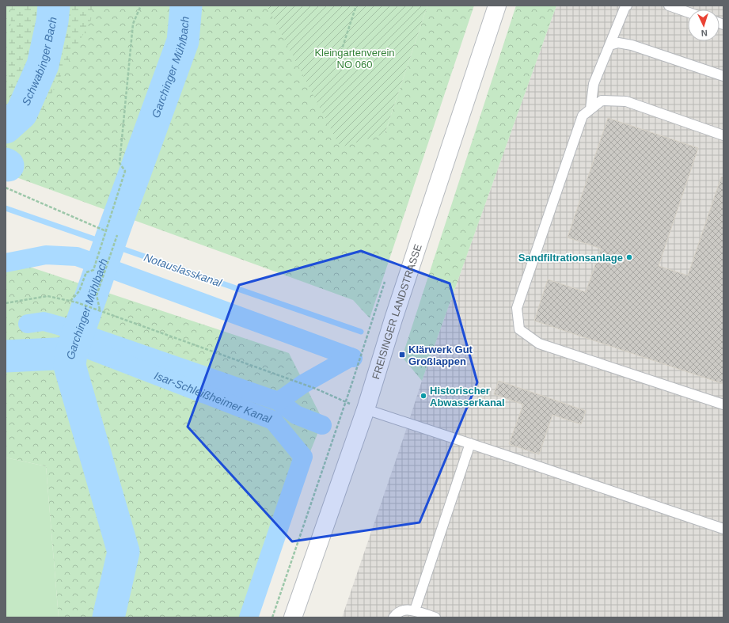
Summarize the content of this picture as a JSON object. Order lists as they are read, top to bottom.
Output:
{
  "streets": {
    "main road": ["FREISINGER LANDSTRASSE"]
  },
  "water": [
    "Schwabinger Bach",
    "Garchinger Mühlbach",
    "Notauslasskanal",
    "Isar-Schleißheimer Kanal"
  ],
  "parks": ["Kleingartenverein NO 060"],
  "places": {
    "other": ["Sandfiltrationsanlage", "Historischer Abwasserkanal"],
    "transit": ["Klärwerk Gut Großlappen"]
  },
  "north": "bottom"
}
